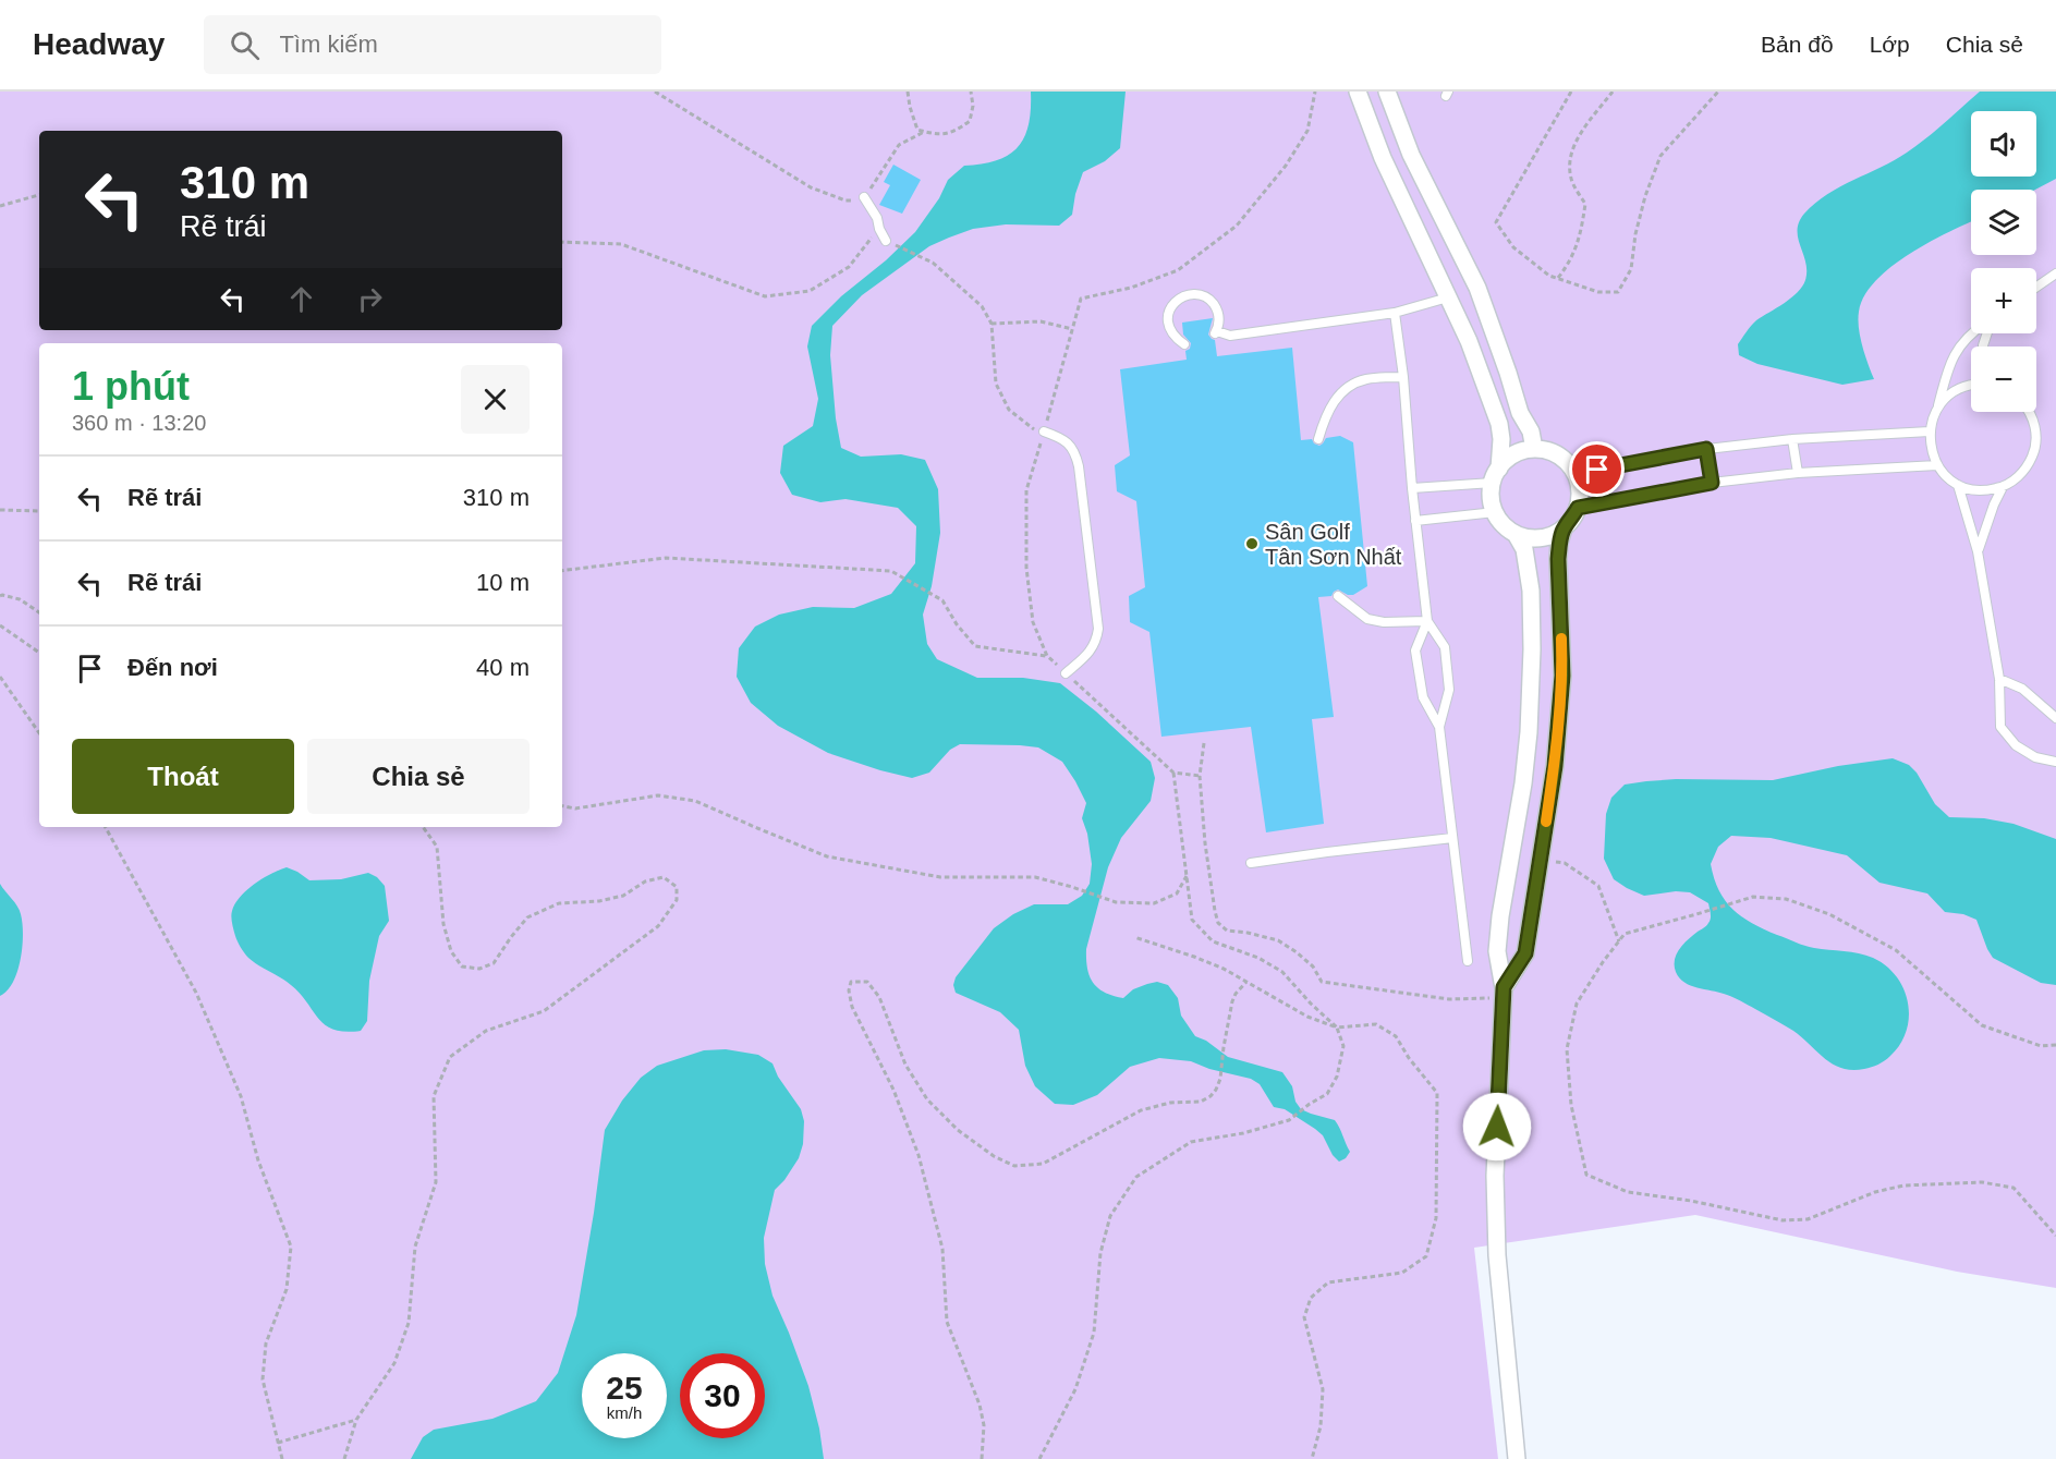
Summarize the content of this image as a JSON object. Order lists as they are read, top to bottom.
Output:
{
  "places": ["Sân Golf Tân Sơn Nhất"],
  "page": {
    "header": "Headway",
    "search": "Tìm kiếm",
    "nav": ["Bản đồ", "Lớp", "Chia sẻ"],
    "map_buttons": ["+", "−"],
    "turn": ["310 m", "Rẽ trái"],
    "heading": ["1 phút", "360 m · 13:20"],
    "list": [
      {
        "name": "Rẽ trái",
        "value": "310 m"
      },
      {
        "name": "Rẽ trái",
        "value": "10 m"
      },
      {
        "name": "Đến nơi",
        "value": "40 m"
      }
    ],
    "buttons": ["Thoát", "Chia sẻ"],
    "speed": "25 km/h",
    "limit": "30"
  }
}
